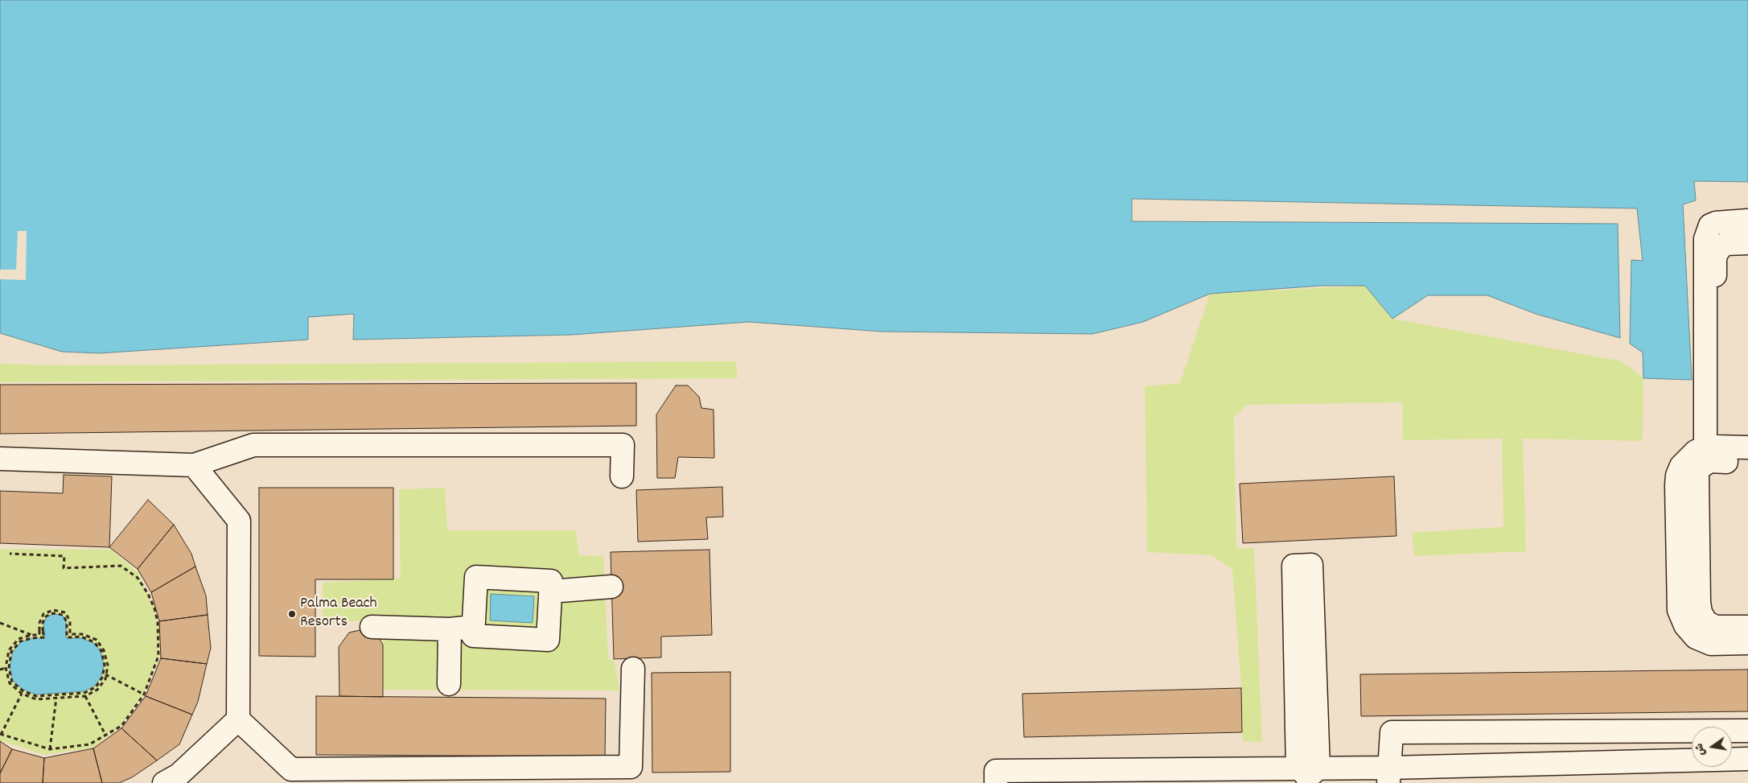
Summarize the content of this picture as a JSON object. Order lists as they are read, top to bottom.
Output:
{
  "places": ["Palma Beach Resorts"],
  "north": "left"
}
